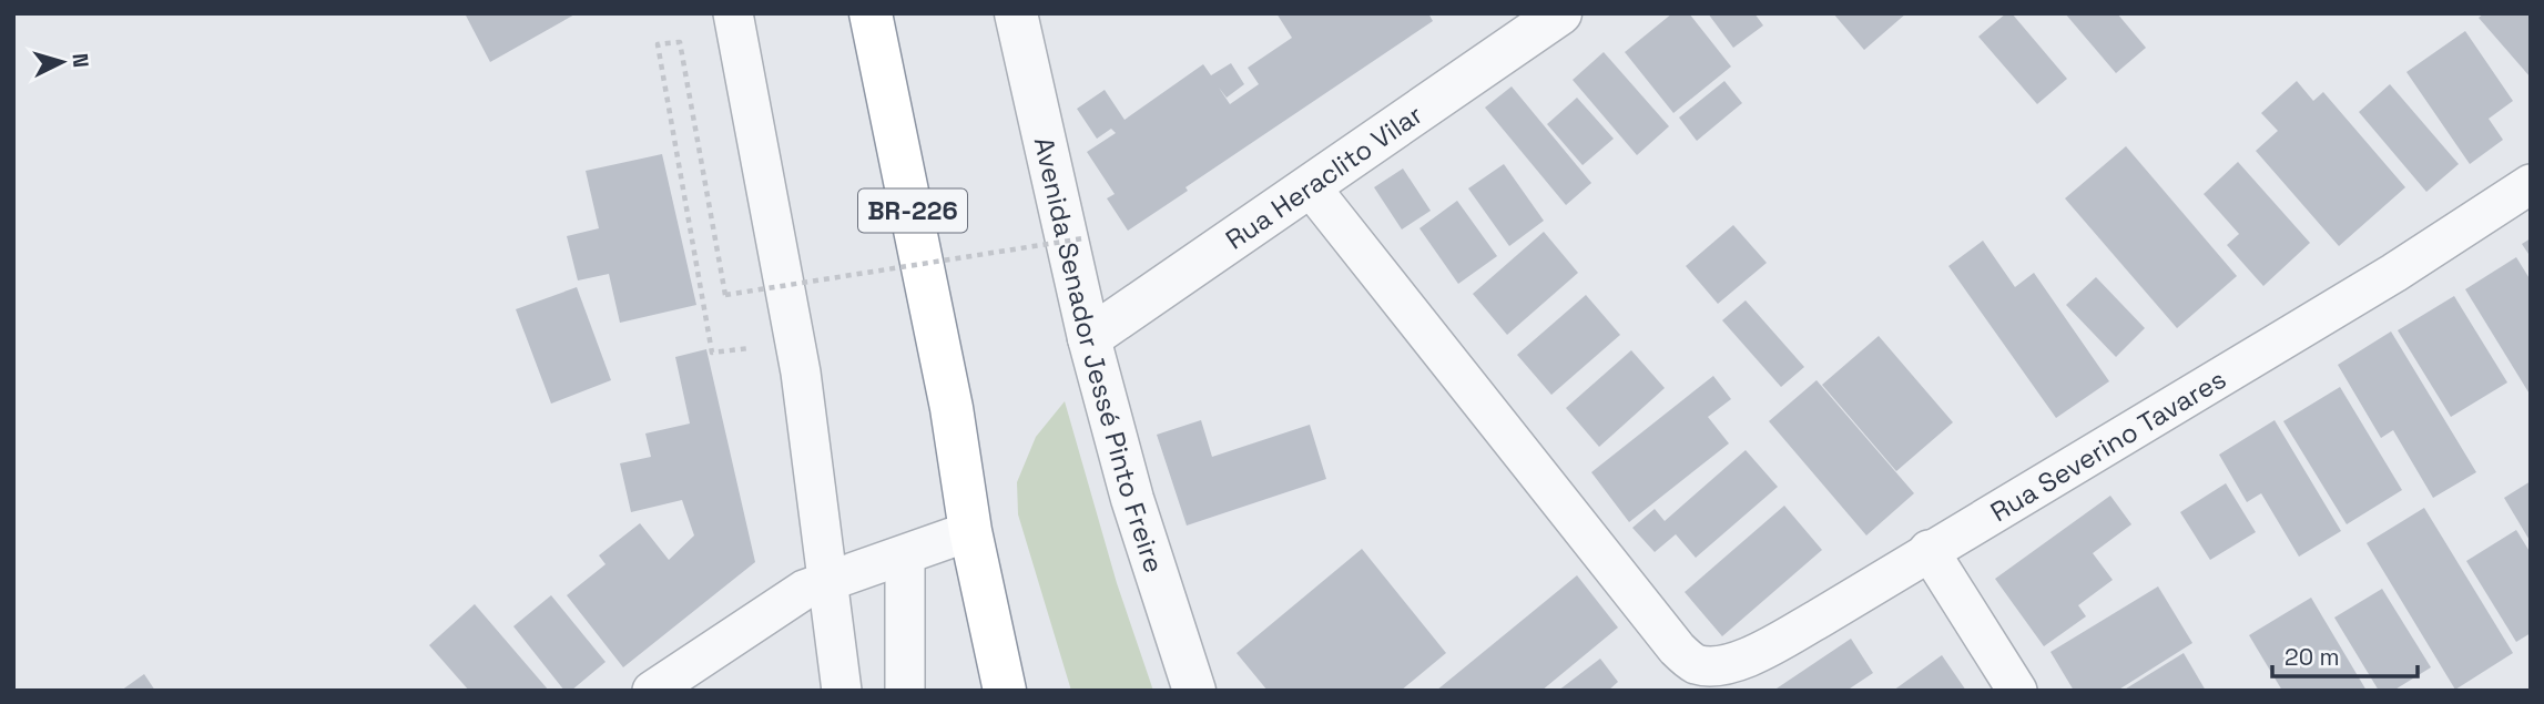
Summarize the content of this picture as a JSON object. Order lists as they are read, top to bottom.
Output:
{
  "streets": {
    "highway": ["BR-226"],
    "street": ["Rua Heraclito Vilar", "Avenida Senador Jessé Pinto Freire", "Rua Severino Tavares"]
  },
  "crossings": [
    ["Rua Heraclito Vilar", "Avenida Senador Jessé Pinto Freire"],
    ["Rua Heraclito Vilar", "Rua Severino Tavares"]
  ],
  "scale_bar": "20 m",
  "north": "right"
}
